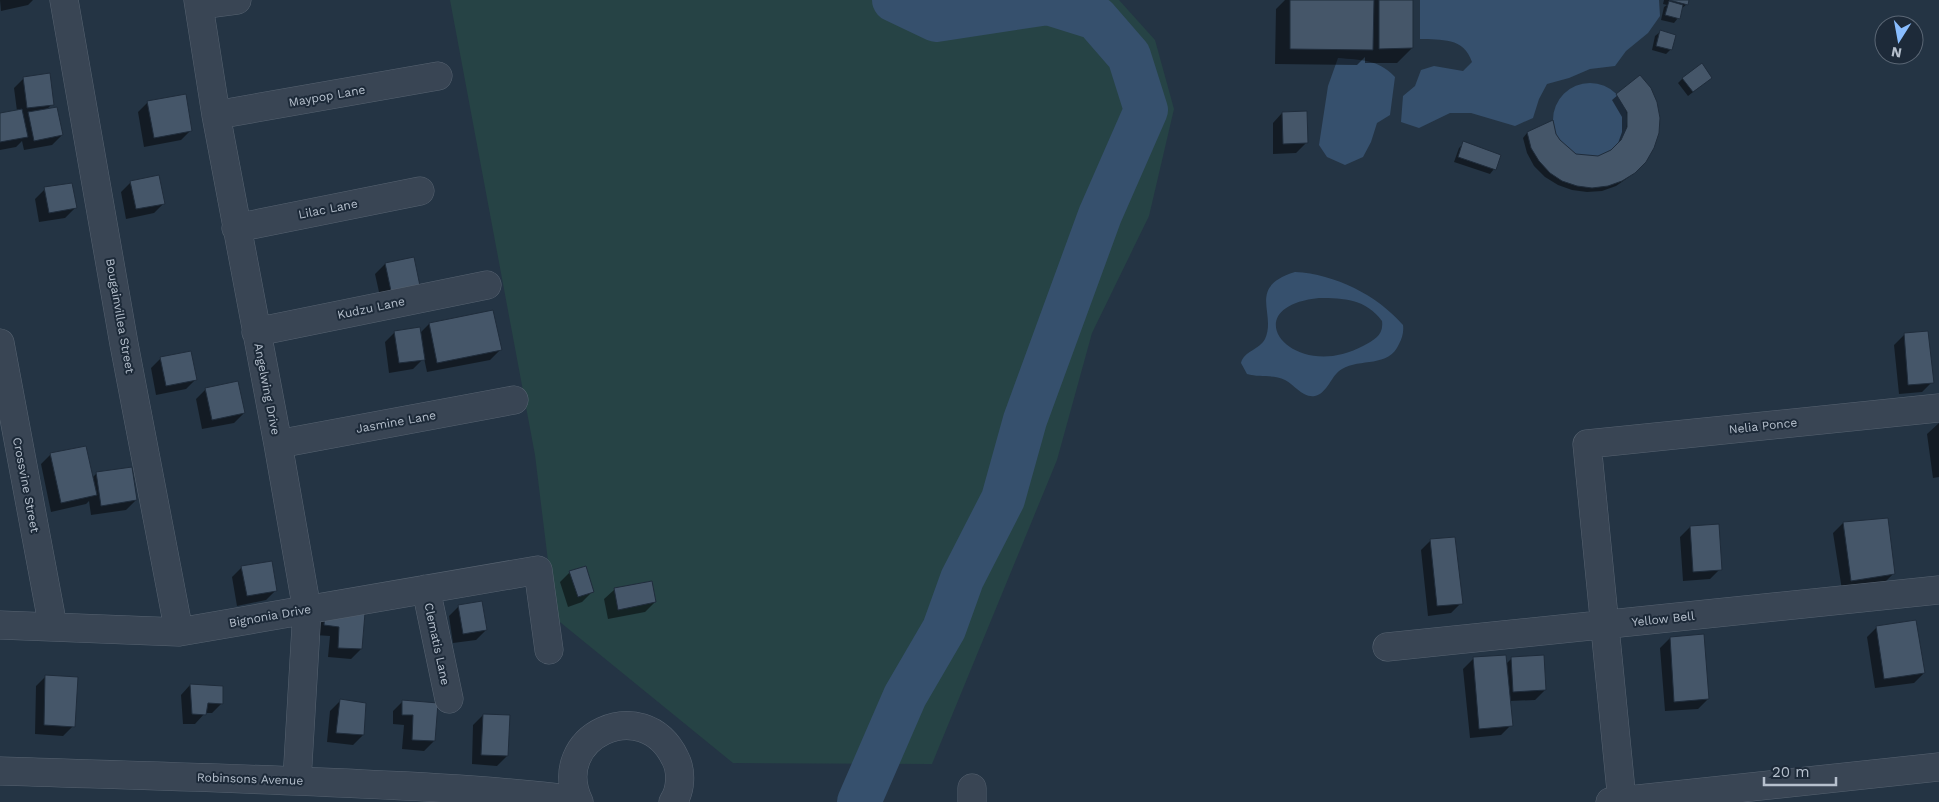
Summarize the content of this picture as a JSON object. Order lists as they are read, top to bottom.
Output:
{
  "streets": {
    "street": [
      "Maypop Lane",
      "Lilac Lane",
      "Kudzu Lane",
      "Bougainvillea Street",
      "Angelwing Drive",
      "Jasmine Lane",
      "Nelia Ponce",
      "Crossvine Street",
      "Bignonia Drive",
      "Yellow Bell",
      "Clematis Lane",
      "Robinsons Avenue"
    ]
  },
  "crossings": [
    ["Maypop Lane", "Angelwing Drive"],
    ["Lilac Lane", "Angelwing Drive"],
    ["Kudzu Lane", "Angelwing Drive"],
    ["Bougainvillea Street", "Bignonia Drive"],
    ["Angelwing Drive", "Jasmine Lane"],
    ["Angelwing Drive", "Bignonia Drive"],
    ["Angelwing Drive", "Robinsons Avenue"],
    ["Nelia Ponce", "Yellow Bell"],
    ["Crossvine Street", "Bignonia Drive"],
    ["Bignonia Drive", "Clematis Lane"]
  ],
  "scale_bar": "20 m",
  "north": "bottom"
}
